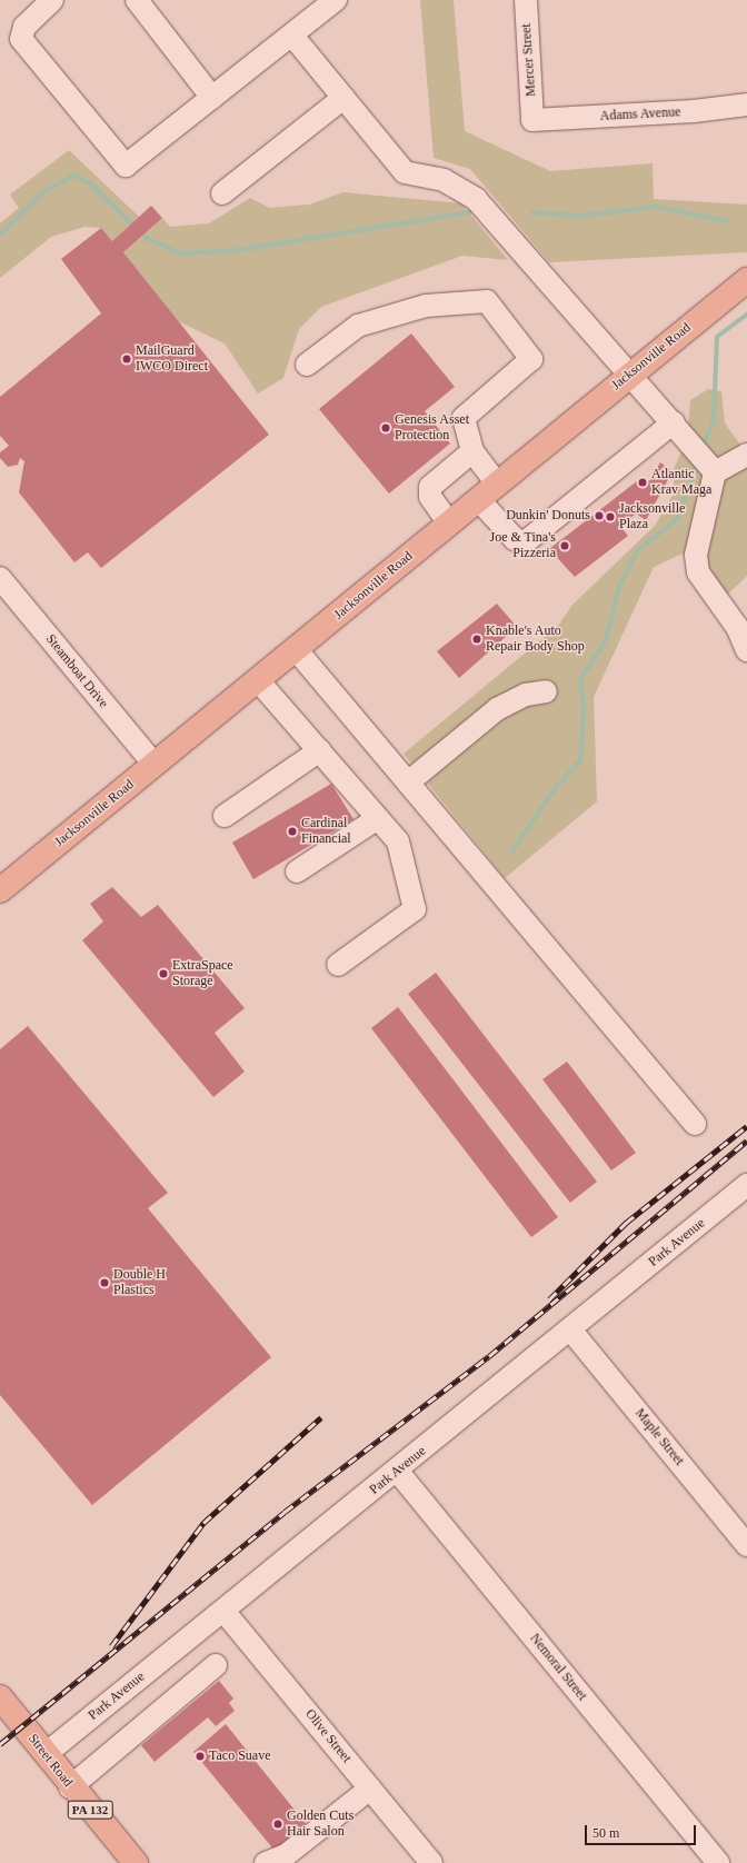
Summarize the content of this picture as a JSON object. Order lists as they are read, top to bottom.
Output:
{
  "streets": {
    "main road": ["Jacksonville Road", "Street Road", "PA 132"],
    "street": [
      "Mercer Street",
      "Adams Avenue",
      "Steamboat Drive",
      "Park Avenue",
      "Maple Street",
      "Nemoral Street",
      "Olive Street"
    ]
  },
  "crossings": [
    ["Mercer Street", "Adams Avenue"],
    ["Jacksonville Road", "Steamboat Drive"],
    ["Park Avenue", "Maple Street"],
    ["Park Avenue", "Nemoral Street"],
    ["Park Avenue", "Olive Street"],
    ["Park Avenue", "Street Road"]
  ],
  "places": [
    "MailGuard IWCO Direct",
    "Genesis Asset Protection",
    "Atlantic Krav Maga",
    "Dunkin' Donuts",
    "Jacksonville Plaza",
    "Joe & Tina's Pizzeria",
    "Knable's Auto Repair Body Shop",
    "Cardinal Financial",
    "ExtraSpace Storage",
    "Double H Plastics",
    "Taco Suave",
    "Golden Cuts Hair Salon"
  ],
  "scale_bar": "50 m"
}
